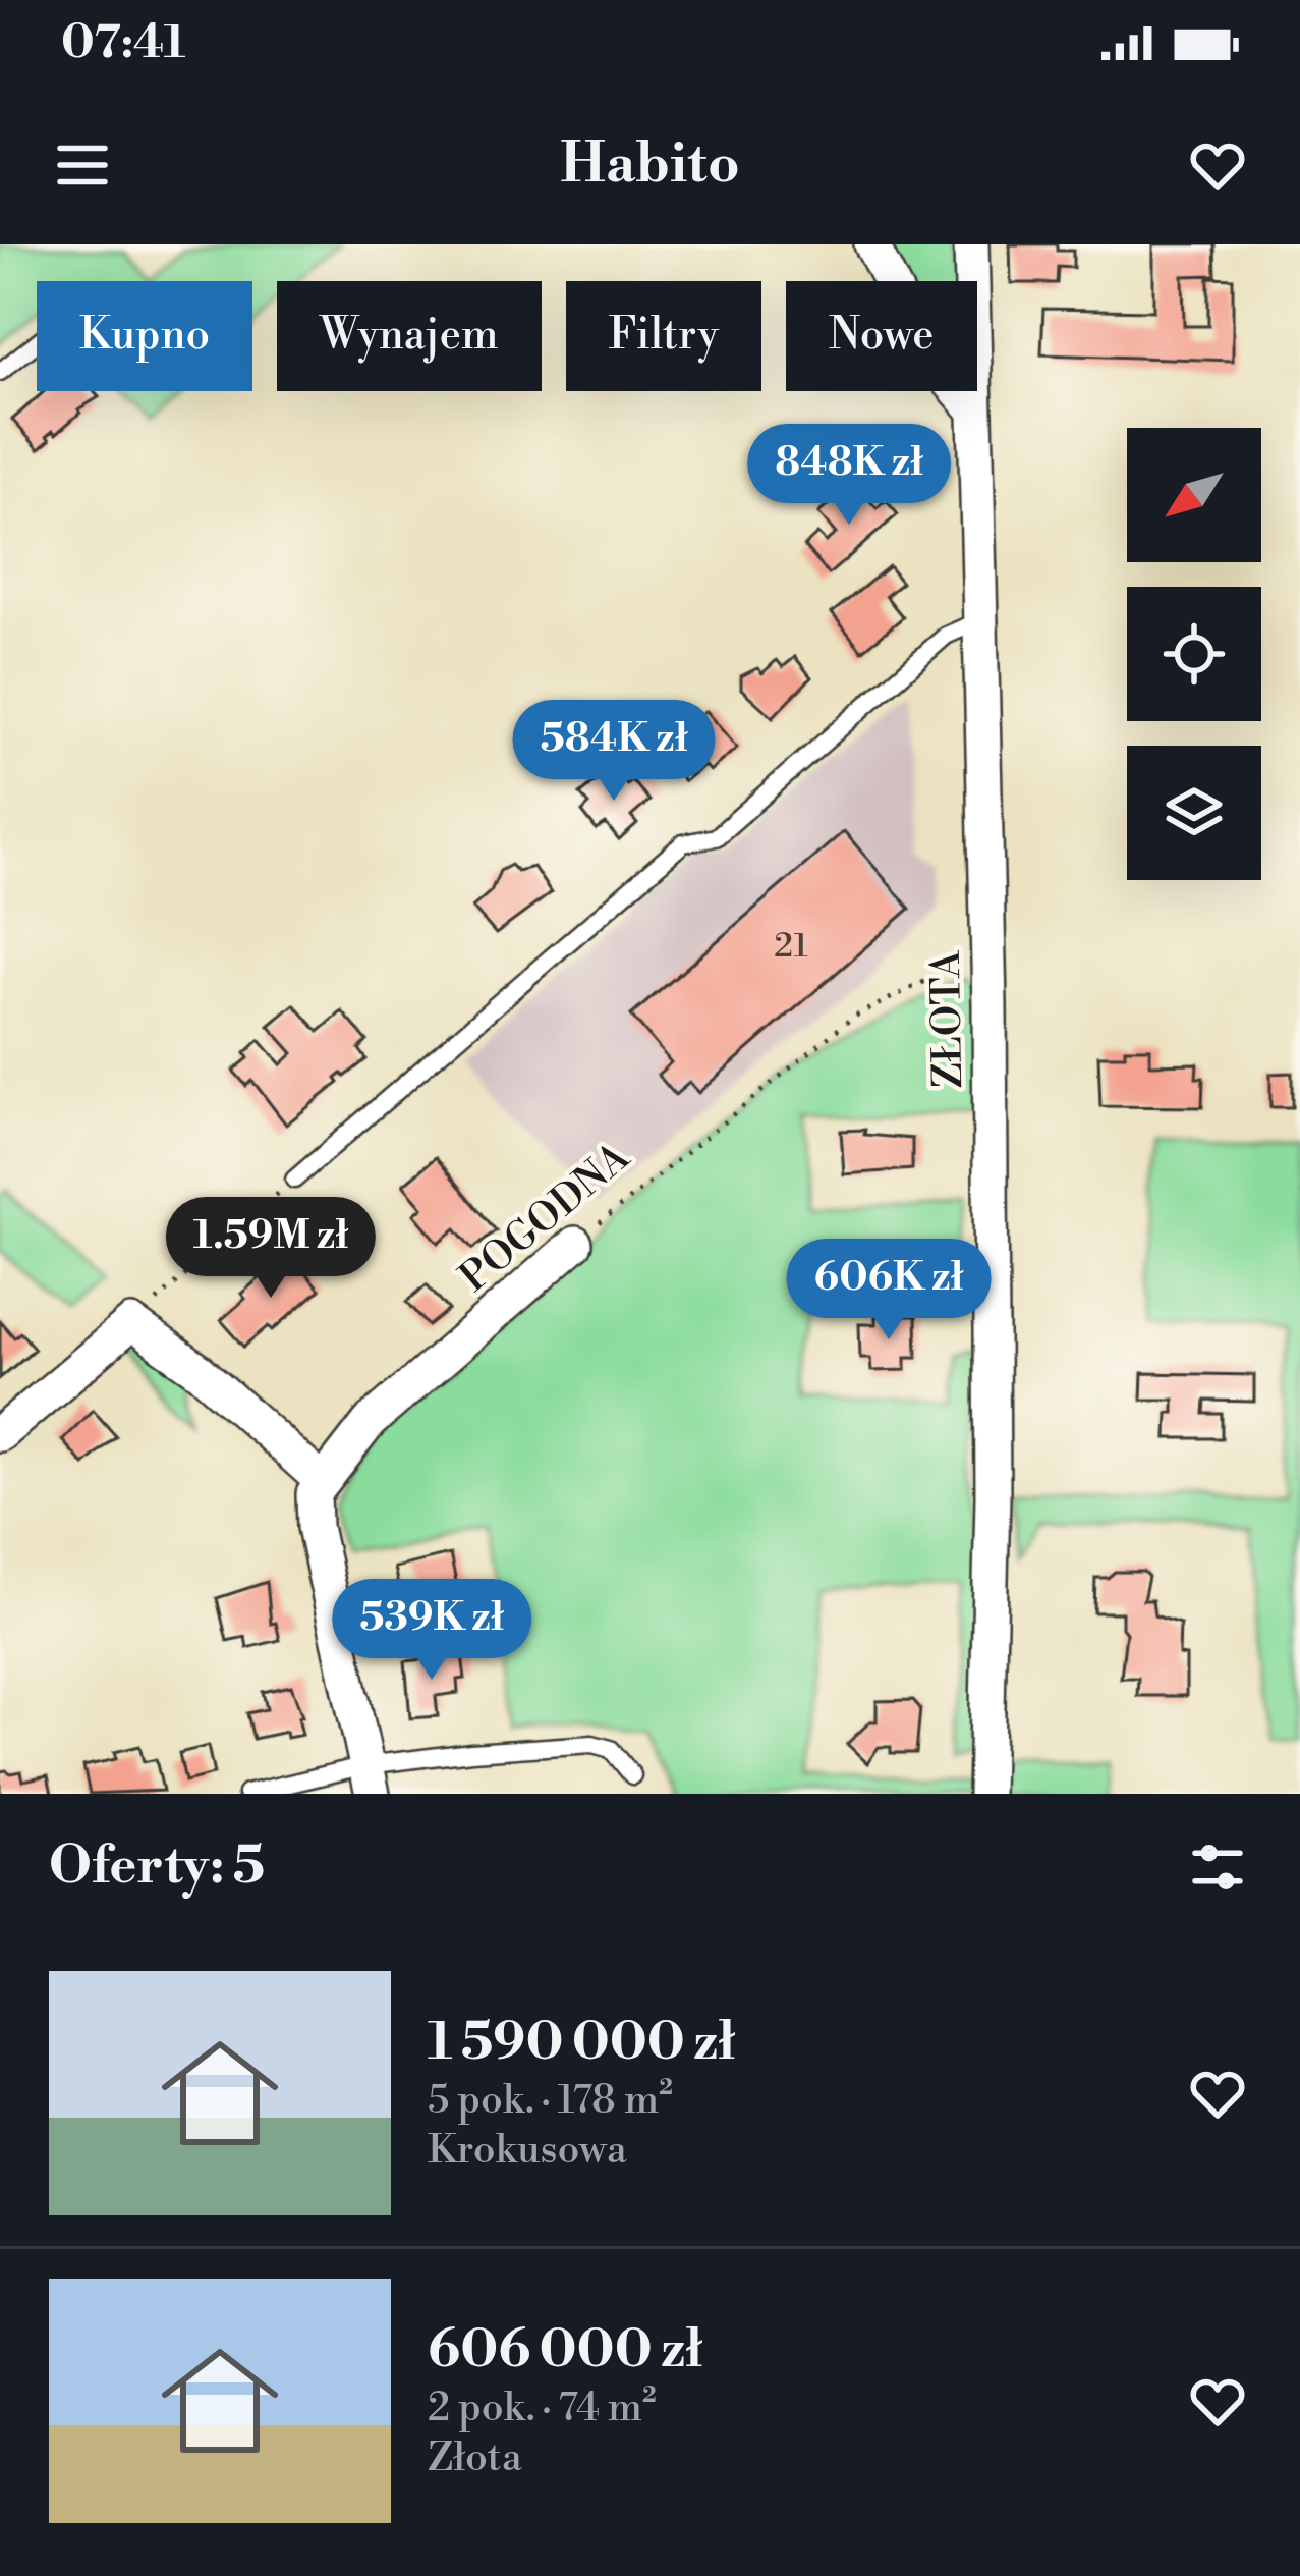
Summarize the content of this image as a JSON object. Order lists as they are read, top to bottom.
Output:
{
  "streets": {
    "street": ["ZŁOTA", "POGODNA"]
  },
  "crossings": [
    ["ZŁOTA", "POGODNA"]
  ],
  "house_numbers": ["21"],
  "north": "bottom left",
  "page": {
    "status": "07:41",
    "header": "Habito",
    "chip": [
      "Kupno",
      "Wynajem",
      "Filtry",
      "Nowe"
    ],
    "price": [
      "848K zł",
      "584K zł",
      "1.59M zł",
      "606K zł",
      "539K zł"
    ],
    "heading": "Oferty: 5",
    "list": [
      {
        "name": "1 590 000 zł",
        "note": "5 pok. · 178 m² · Krokusowa"
      },
      {
        "name": "606 000 zł",
        "note": "2 pok. · 74 m² · Złota"
      }
    ]
  }
}
